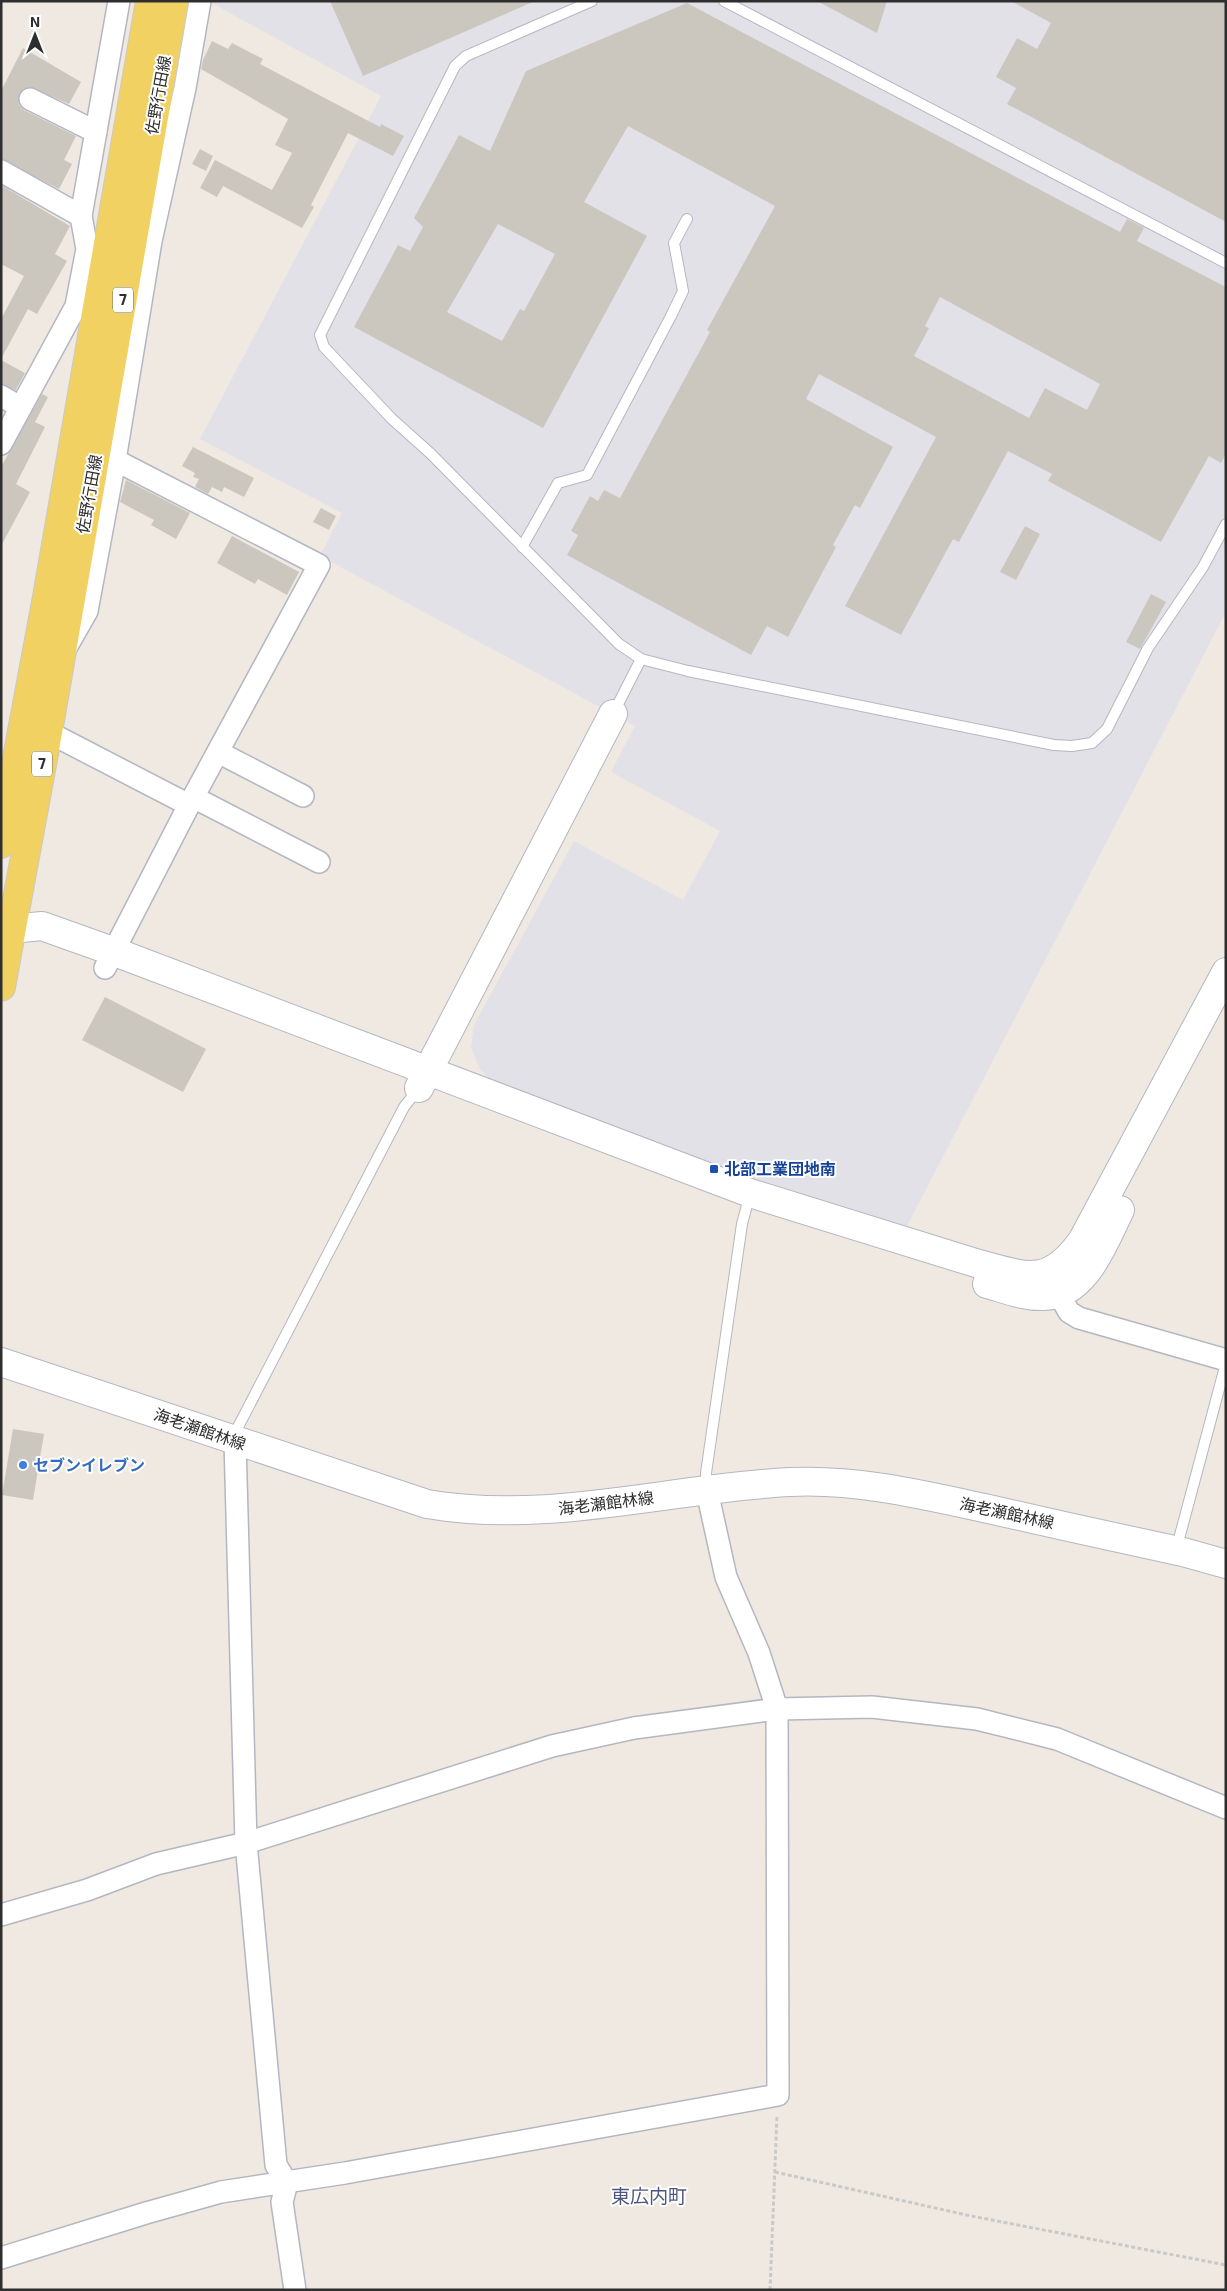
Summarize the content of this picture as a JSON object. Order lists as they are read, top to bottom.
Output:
{
  "streets": {
    "main road": ["佐野行田線", "7"],
    "street": ["海老瀬館林線"]
  },
  "districts": ["東広内町"],
  "places": {
    "transit": ["北部工業団地南"],
    "other": ["セブンイレブン"]
  },
  "north": "top"
}
